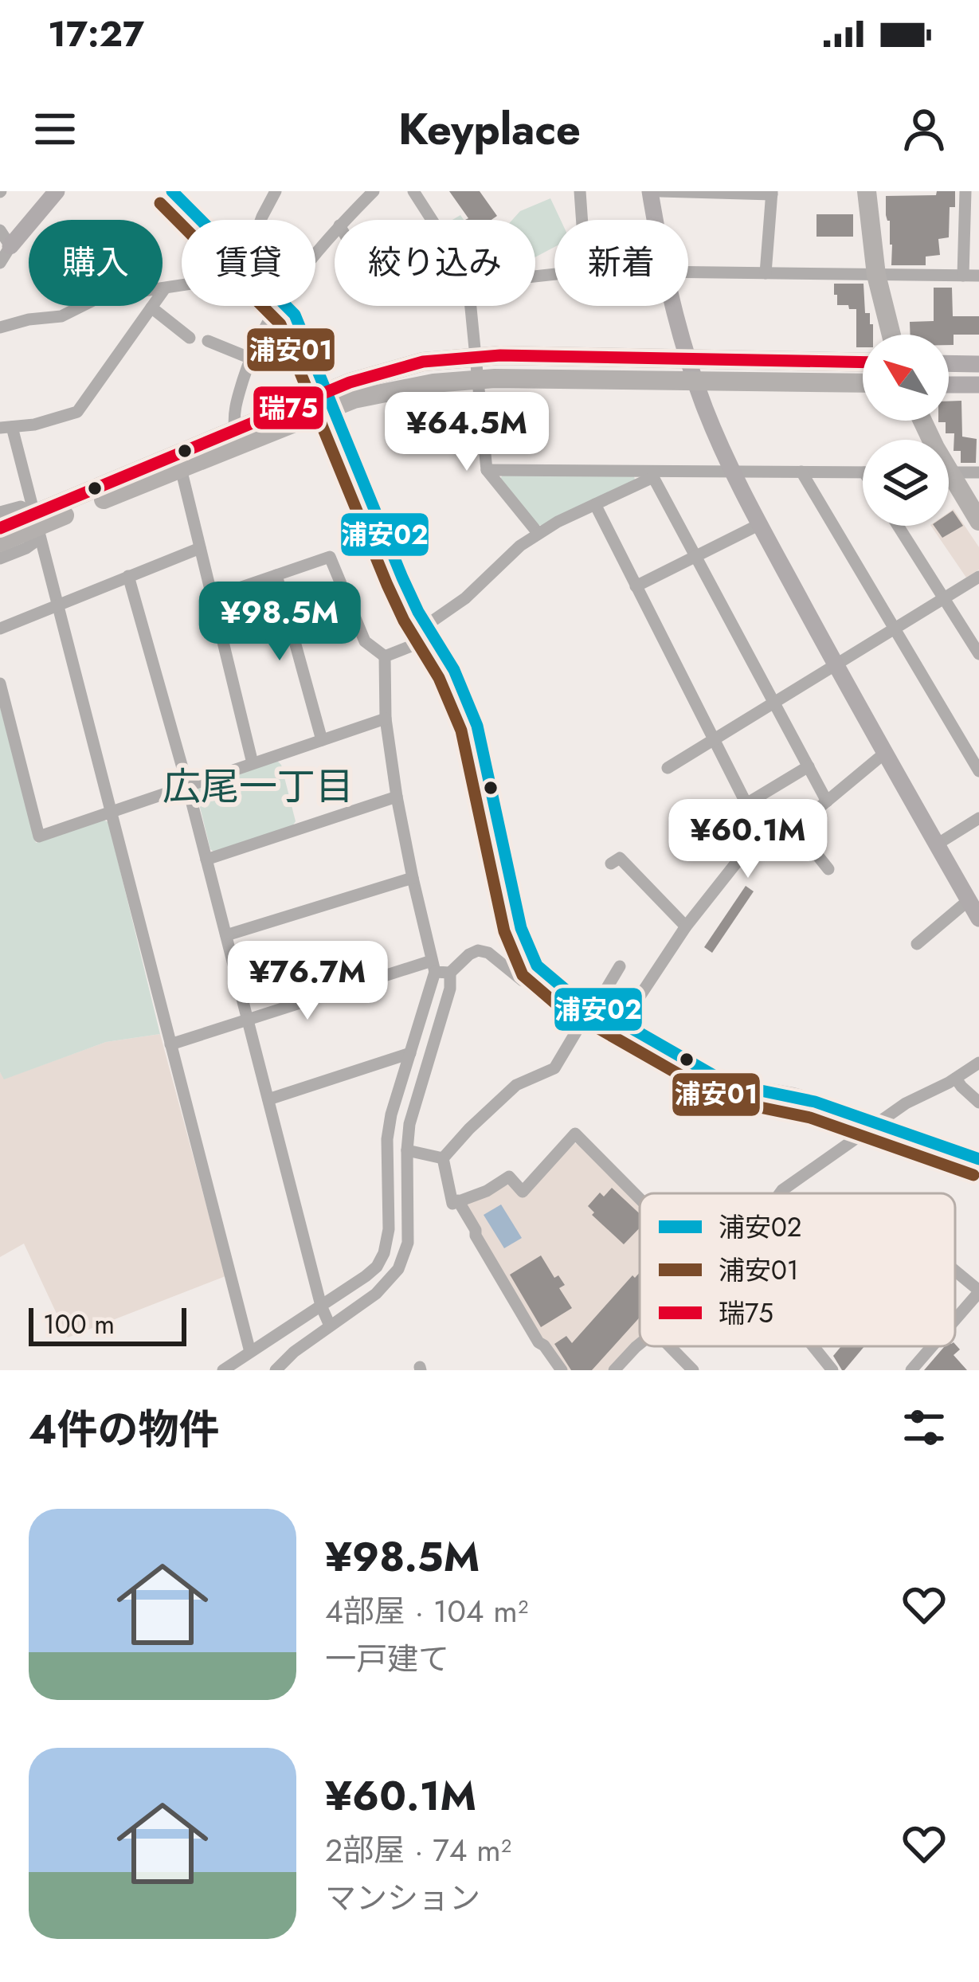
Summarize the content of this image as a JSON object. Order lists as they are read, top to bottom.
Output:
{
  "districts": ["広尾一丁目"],
  "lines": ["transit line 浦安02", "transit line 浦安01", "transit line 瑞75"],
  "legend": ["浦安02", "浦安01", "瑞75"],
  "scale_bar": "100 m",
  "north": "top left",
  "page": {
    "status": "17:27",
    "header": "Keyplace",
    "chip": [
      "購入",
      "賃貸",
      "絞り込み",
      "新着"
    ],
    "price": [
      "¥64.5M",
      "¥98.5M",
      "¥60.1M",
      "¥76.7M"
    ],
    "scale": "100 m",
    "heading": "4件の物件",
    "list": [
      {
        "name": "¥98.5M",
        "note": "4部屋 · 104 m² · 一戸建て"
      },
      {
        "name": "¥60.1M",
        "note": "2部屋 · 74 m² · マンション"
      }
    ]
  }
}
